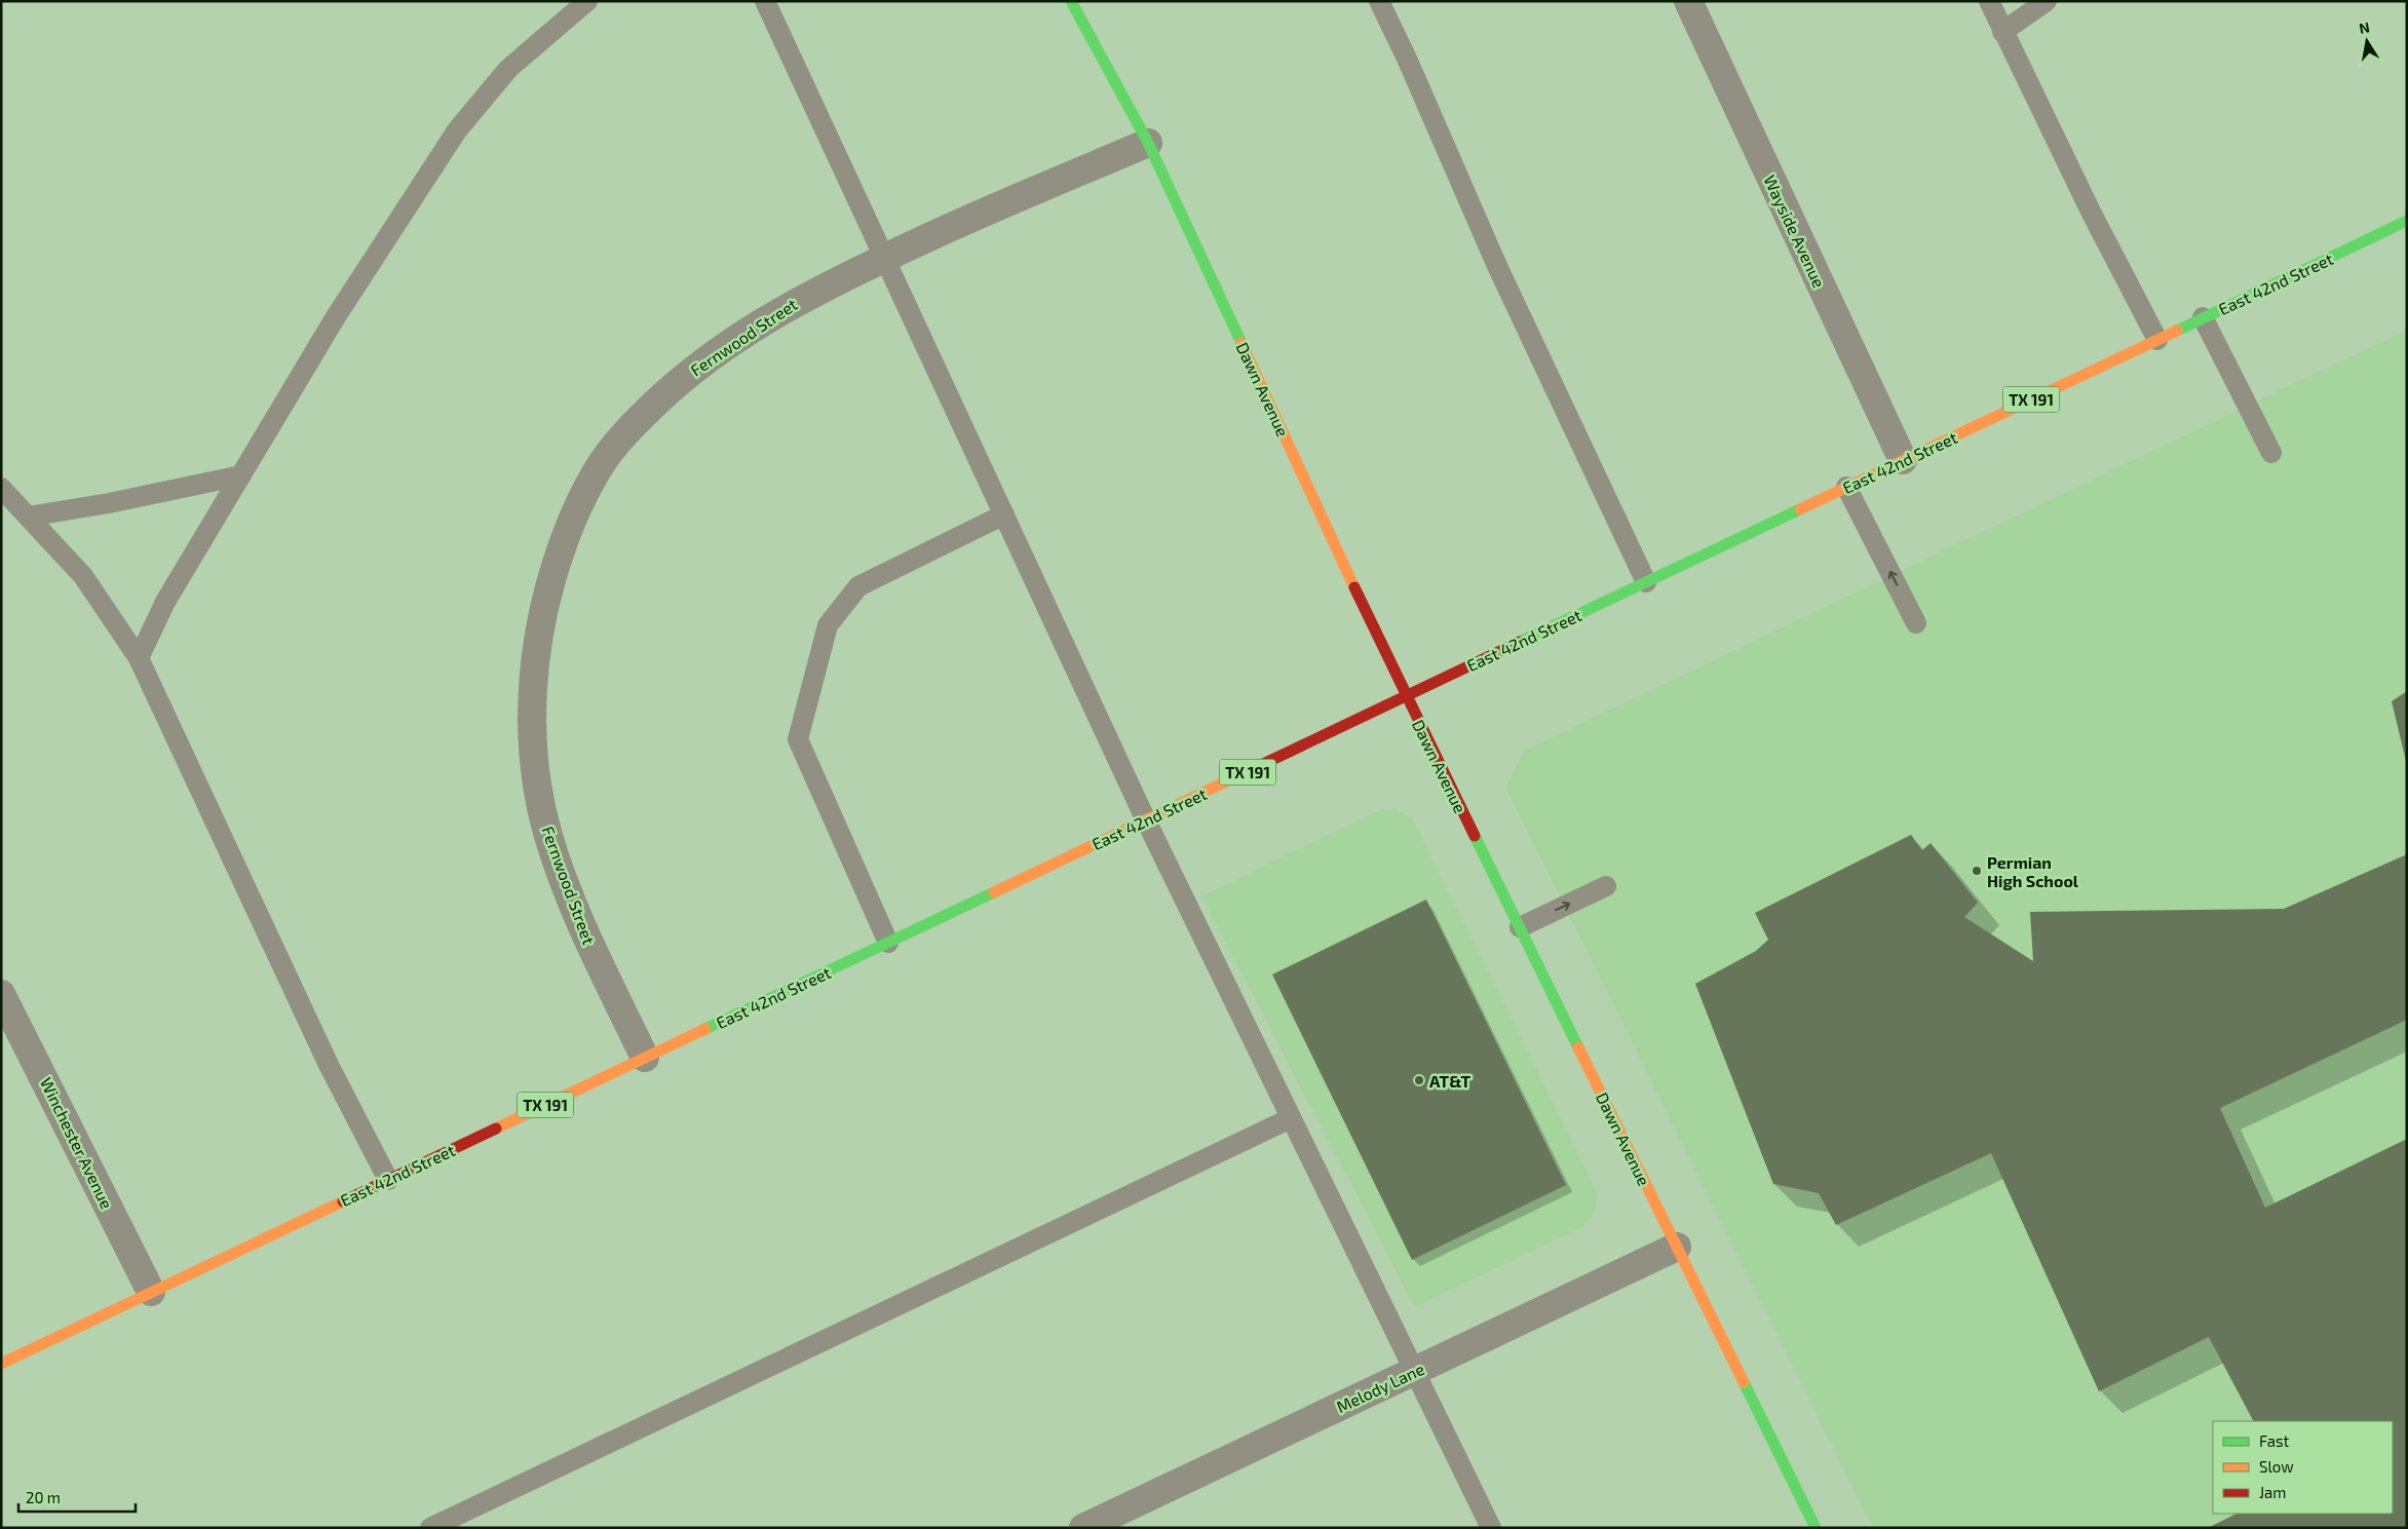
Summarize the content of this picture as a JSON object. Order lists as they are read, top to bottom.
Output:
{
  "streets": {
    "main road": ["East 42nd Street", "Dawn Avenue", "TX 191"],
    "street": [
      "Wayside Avenue",
      "Fernwood Street",
      "Winchester Avenue",
      "Melody Lane"
    ]
  },
  "crossings": [
    ["Wayside Avenue", "East 42nd Street"],
    ["East 42nd Street", "Fernwood Street"],
    ["East 42nd Street", "Dawn Avenue"],
    ["East 42nd Street", "Winchester Avenue"],
    ["Fernwood Street", "Dawn Avenue"],
    ["Dawn Avenue", "Melody Lane"]
  ],
  "places": ["Permian High School", "AT&T"],
  "legend": ["Fast", "Slow", "Jam"],
  "scale_bar": "20 m",
  "north": "top"
}
